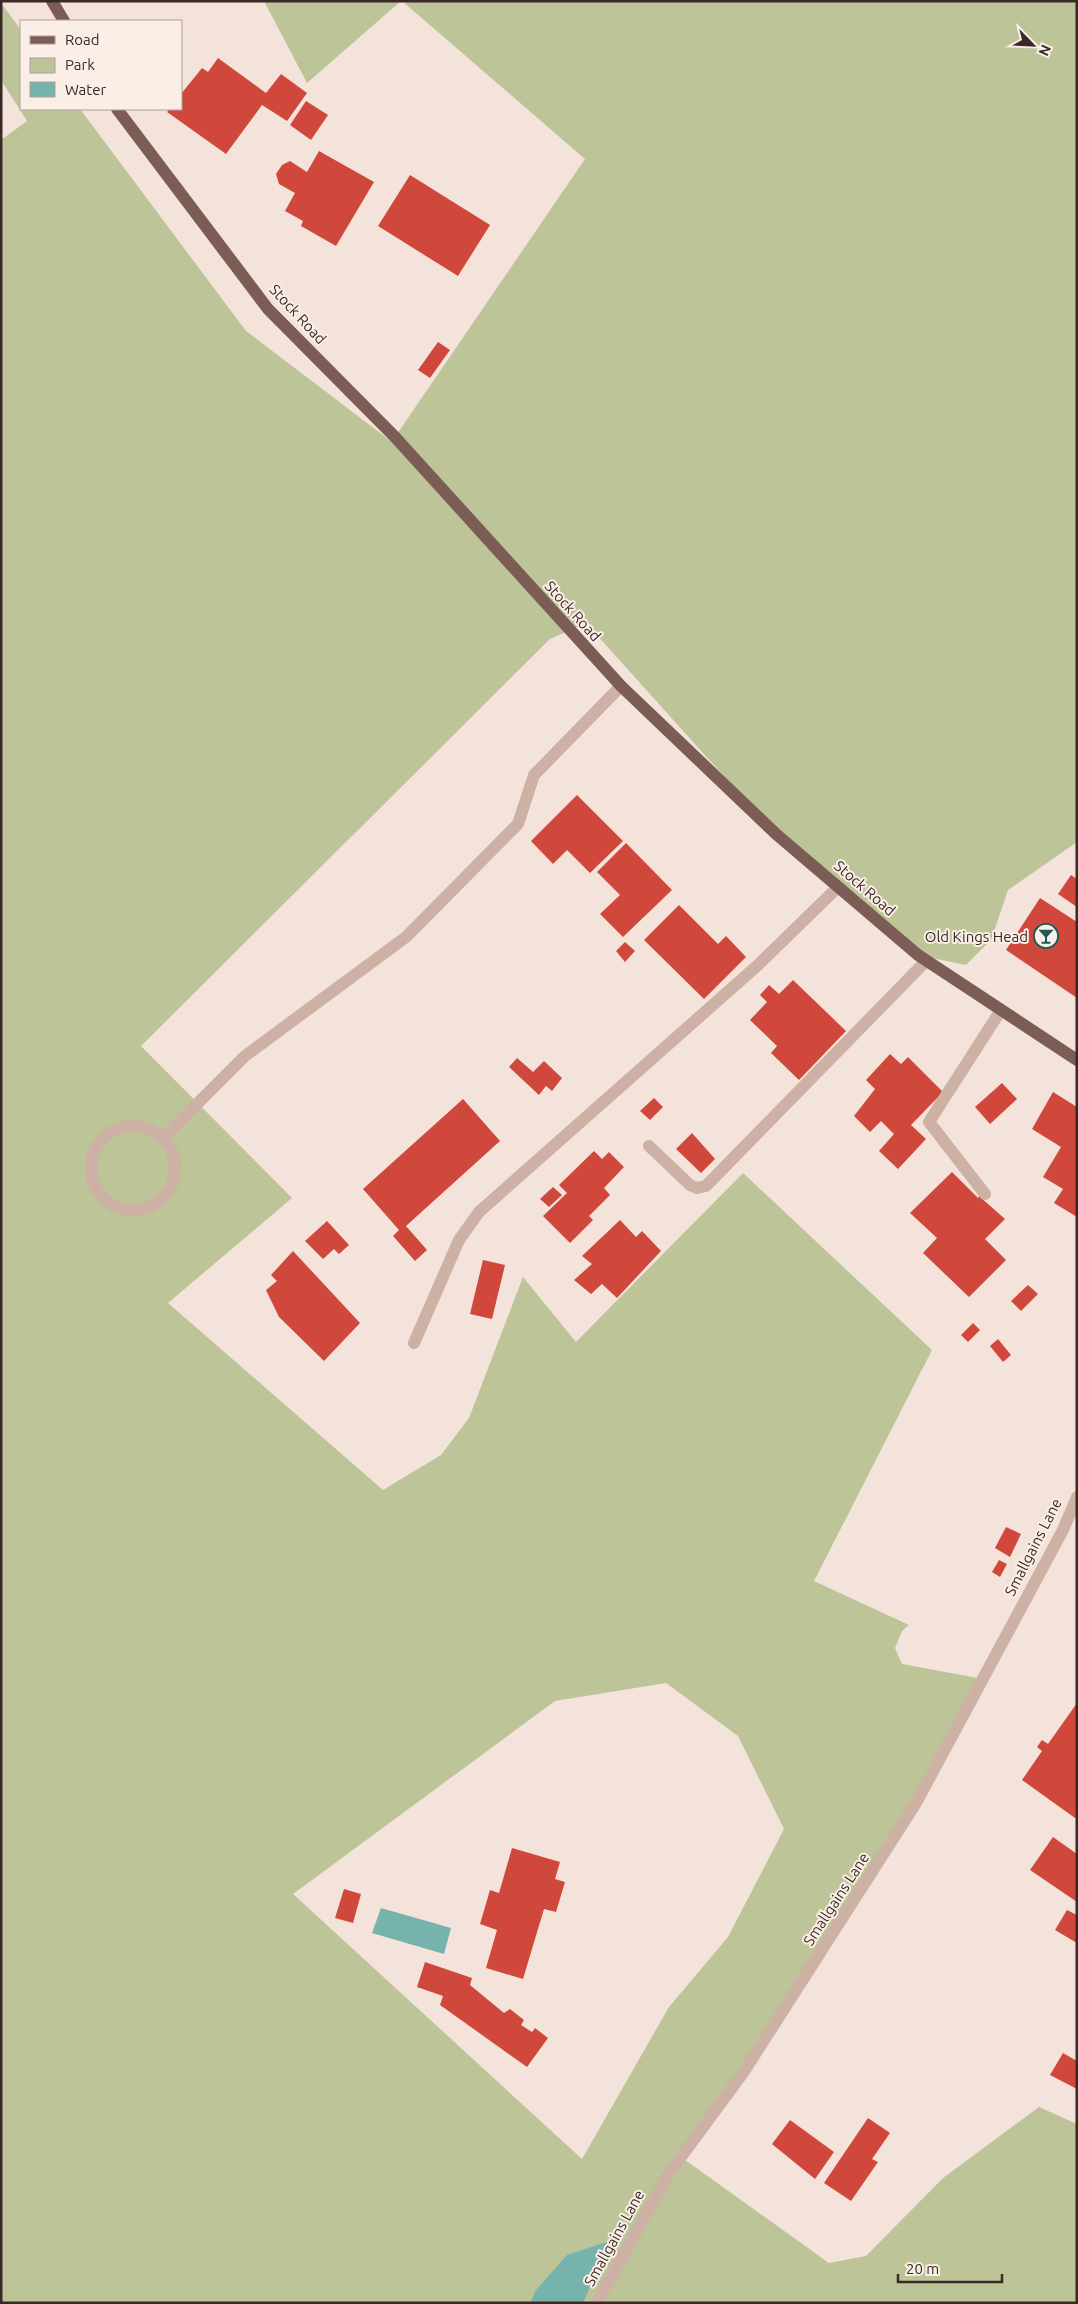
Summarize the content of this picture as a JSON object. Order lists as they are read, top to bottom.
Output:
{
  "streets": {
    "main road": ["Stock Road"],
    "street": ["Smallgains Lane"]
  },
  "places": {
    "bar": ["Old Kings Head"]
  },
  "legend": ["Road", "Park", "Water"],
  "scale_bar": "20 m",
  "north": "bottom right"
}
